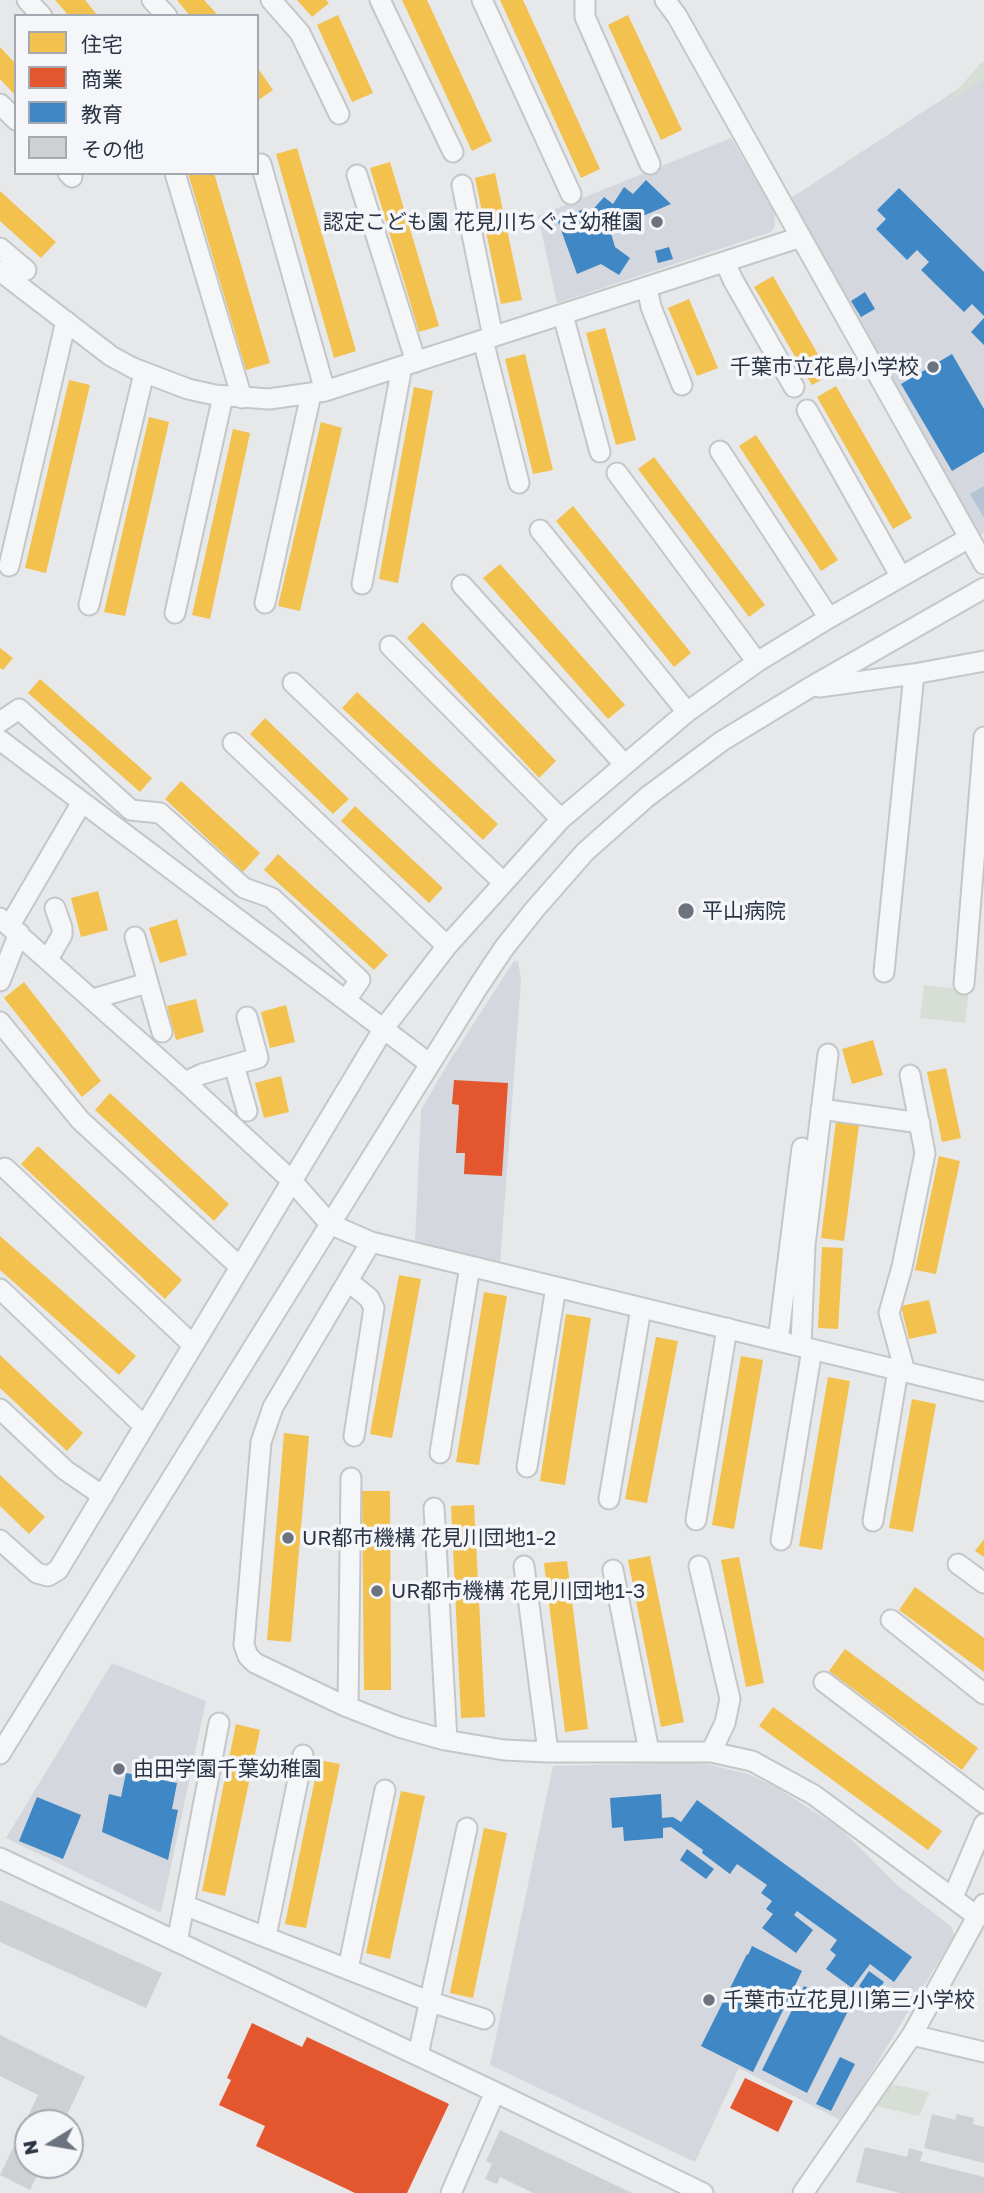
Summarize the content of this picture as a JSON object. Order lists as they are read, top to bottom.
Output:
{
  "places": [
    "認定こども園 花見川ちぐさ幼稚園",
    "千葉市立花島小学校",
    "平山病院",
    "UR都市機構 花見川団地1-2",
    "UR都市機構 花見川団地1-3",
    "由田学園千葉幼稚園",
    "千葉市立花見川第三小学校"
  ],
  "legend": [
    "住宅",
    "商業",
    "教育",
    "その他"
  ],
  "north": "left"
}
